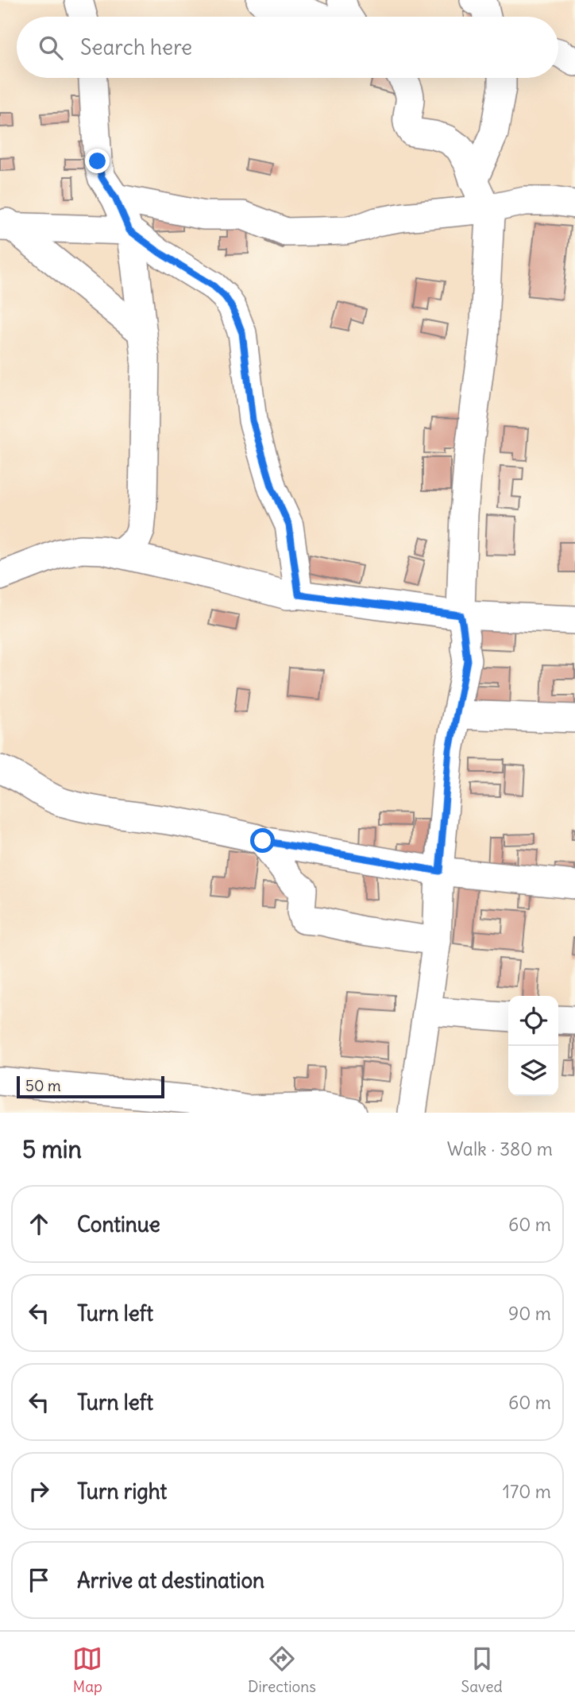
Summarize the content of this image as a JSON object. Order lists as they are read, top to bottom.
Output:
{
  "scale_bar": "50 m",
  "page": {
    "search": "Search here",
    "scale": "50 m",
    "heading": ["5 min", "Walk · 380 m"],
    "list": [
      ["Continue", "60 m"],
      ["Turn left", "90 m"],
      ["Turn left", "60 m"],
      ["Turn right", "170 m"],
      "Arrive at destination"
    ],
    "nav": ["Map", "Directions", "Saved"]
  }
}
